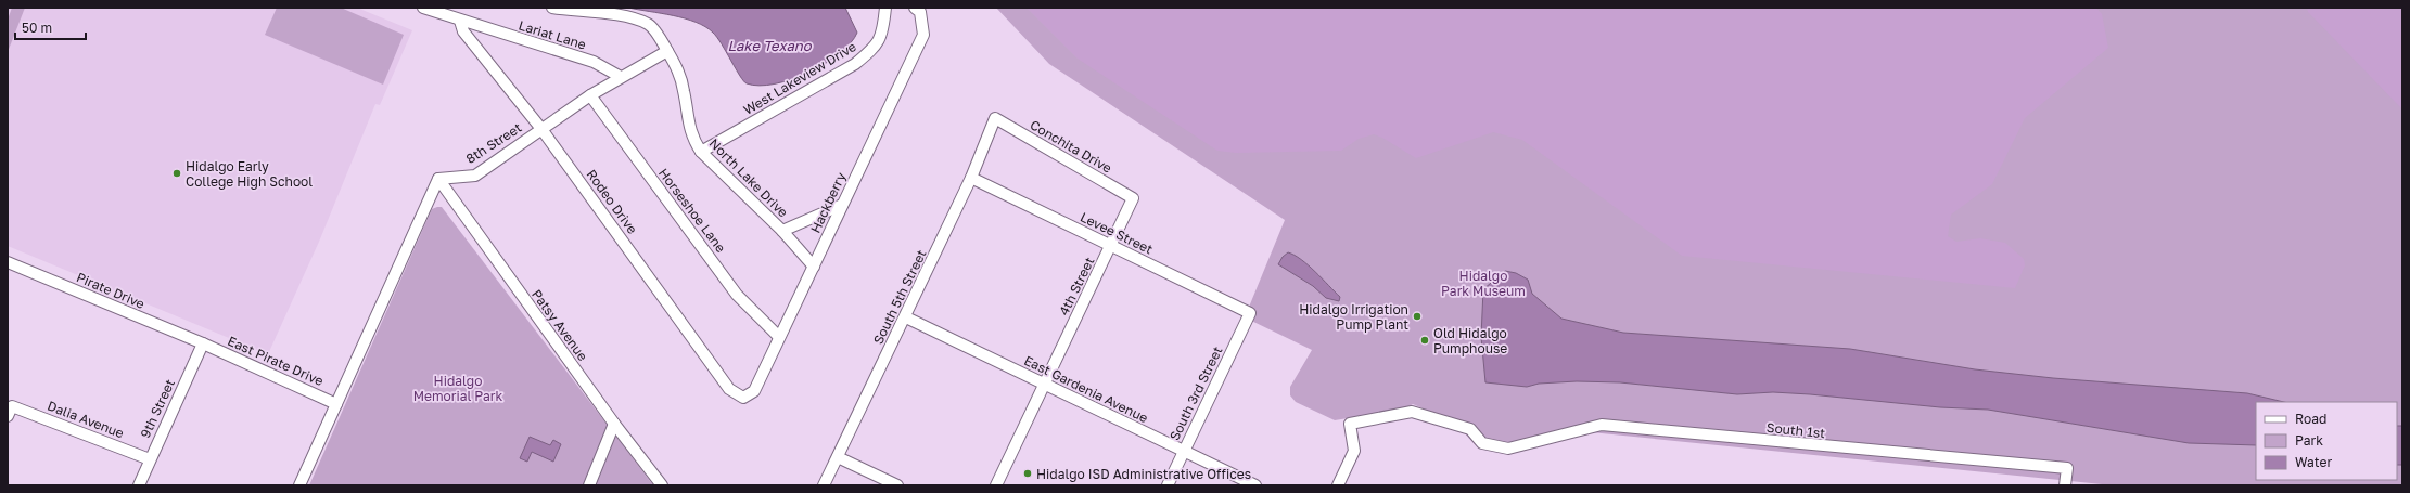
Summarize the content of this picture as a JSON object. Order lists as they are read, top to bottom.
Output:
{
  "streets": {
    "street": [
      "Lariat Lane",
      "West Lakeview Drive",
      "8th Street",
      "Conchita Drive",
      "North Lake Drive",
      "Rodeo Drive",
      "Hackberry",
      "Horseshoe Lane",
      "Levee Street",
      "4th Street",
      "Pirate Drive",
      "South 5th Street",
      "Patsy Avenue",
      "East Pirate Drive",
      "East Gardenia Avenue",
      "South 3rd Street",
      "9th Street",
      "Dalia Avenue",
      "South 1st"
    ]
  },
  "crossings": [
    ["Lariat Lane", "8th Street"],
    ["Lariat Lane", "Rodeo Drive"],
    ["West Lakeview Drive", "North Lake Drive"],
    ["8th Street", "North Lake Drive"],
    ["8th Street", "Rodeo Drive"],
    ["8th Street", "Horseshoe Lane"],
    ["8th Street", "Patsy Avenue"],
    ["Conchita Drive", "4th Street"],
    ["Conchita Drive", "South 5th Street"],
    ["North Lake Drive", "Hackberry"],
    ["Rodeo Drive", "Hackberry"],
    ["Hackberry", "Horseshoe Lane"],
    ["Levee Street", "4th Street"],
    ["Levee Street", "South 5th Street"],
    ["Levee Street", "South 3rd Street"],
    ["4th Street", "East Gardenia Avenue"],
    ["Pirate Drive", "East Pirate Drive"],
    ["Pirate Drive", "9th Street"],
    ["South 5th Street", "East Gardenia Avenue"],
    ["East Pirate Drive", "9th Street"],
    ["East Gardenia Avenue", "South 3rd Street"],
    ["9th Street", "Dalia Avenue"]
  ],
  "water": ["Lake Texano"],
  "parks": ["Hidalgo Park Museum", "Hidalgo Memorial Park"],
  "places": [
    "Hidalgo Early College High School",
    "Hidalgo Irrigation Pump Plant",
    "Old Hidalgo Pumphouse",
    "Hidalgo ISD Administrative Offices"
  ],
  "legend": ["Road", "Park", "Water"],
  "scale_bar": "50 m"
}
